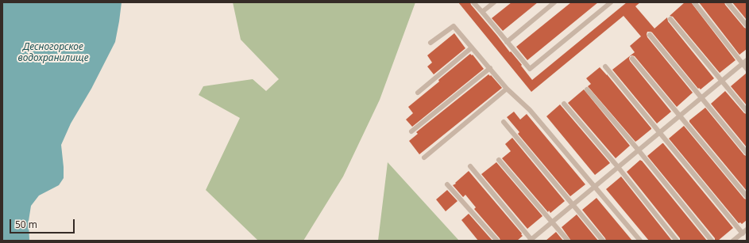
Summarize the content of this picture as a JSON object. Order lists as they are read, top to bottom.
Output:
{
  "water": ["Десногорское водохранилище"],
  "scale_bar": "50 m"
}
